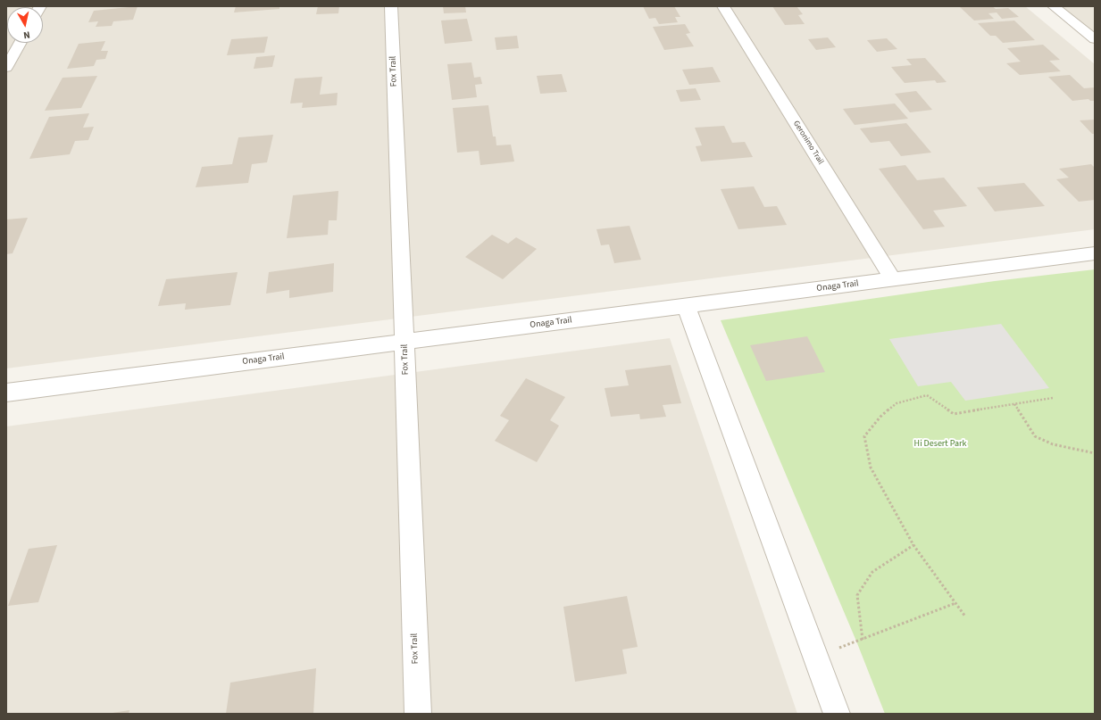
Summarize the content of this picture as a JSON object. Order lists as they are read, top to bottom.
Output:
{
  "streets": {
    "street": ["Fox Trail", "Geronimo Trail", "Onaga Trail"]
  },
  "crossings": [
    ["Fox Trail", "Onaga Trail"],
    ["Geronimo Trail", "Onaga Trail"]
  ],
  "parks": ["Hi Desert Park"],
  "north": "bottom"
}
